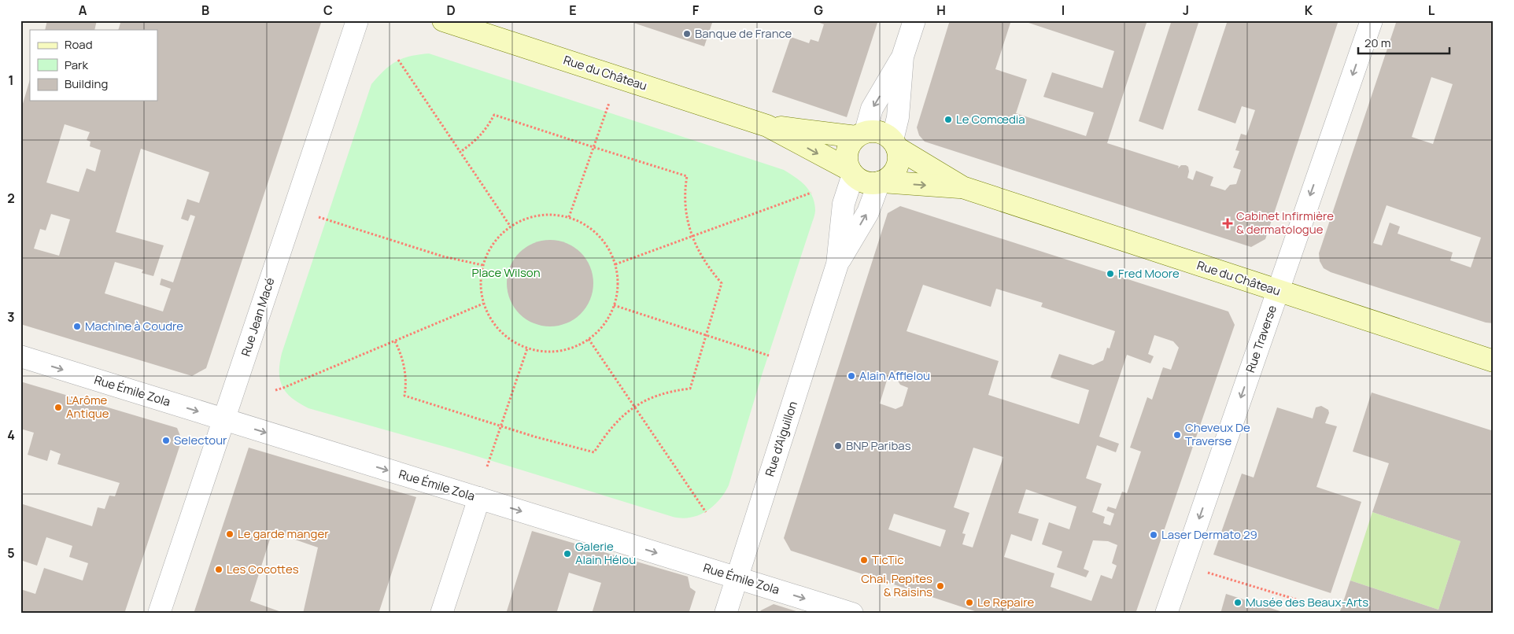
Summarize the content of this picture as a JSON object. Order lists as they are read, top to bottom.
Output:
{
  "streets": {
    "main road": ["Rue du Château"],
    "street": [
      "Rue Jean Macé",
      "Rue Traverse",
      "Rue Émile Zola",
      "Rue d'Aiguillon"
    ]
  },
  "crossings": [
    ["Rue du Château", "Rue Traverse"],
    ["Rue du Château", "Rue d'Aiguillon"],
    ["Rue Jean Macé", "Rue Émile Zola"],
    ["Rue Émile Zola", "Rue d'Aiguillon"]
  ],
  "one_way": ["Rue Traverse", "Rue Émile Zola"],
  "parks": ["Place Wilson"],
  "places": {
    "other": [
      "Banque de France",
      "Le Comœdia",
      "Fred Moore",
      "Machine à Coudre",
      "Alain Afflelou",
      "L'Arôme Antique",
      "Cheveux De Traverse",
      "Selectour",
      "BNP Paribas",
      "Le garde manger",
      "Laser Dermato 29",
      "Galerie Alain Hélou",
      "TicTic",
      "Les Cocottes",
      "Chai, Pepites & Raisins",
      "Le Repaire",
      "Musée des Beaux-Arts"
    ],
    "health": ["Cabinet Infirmière & dermatologue"]
  },
  "legend": ["Road", "Park", "Building"],
  "scale_bar": "20 m",
  "grid": {
    "columns": [
      "A",
      "B",
      "C",
      "D",
      "E",
      "F",
      "G",
      "H",
      "I",
      "J",
      "K",
      "L"
    ],
    "rows": [
      "1",
      "2",
      "3",
      "4",
      "5"
    ]
  }
}
